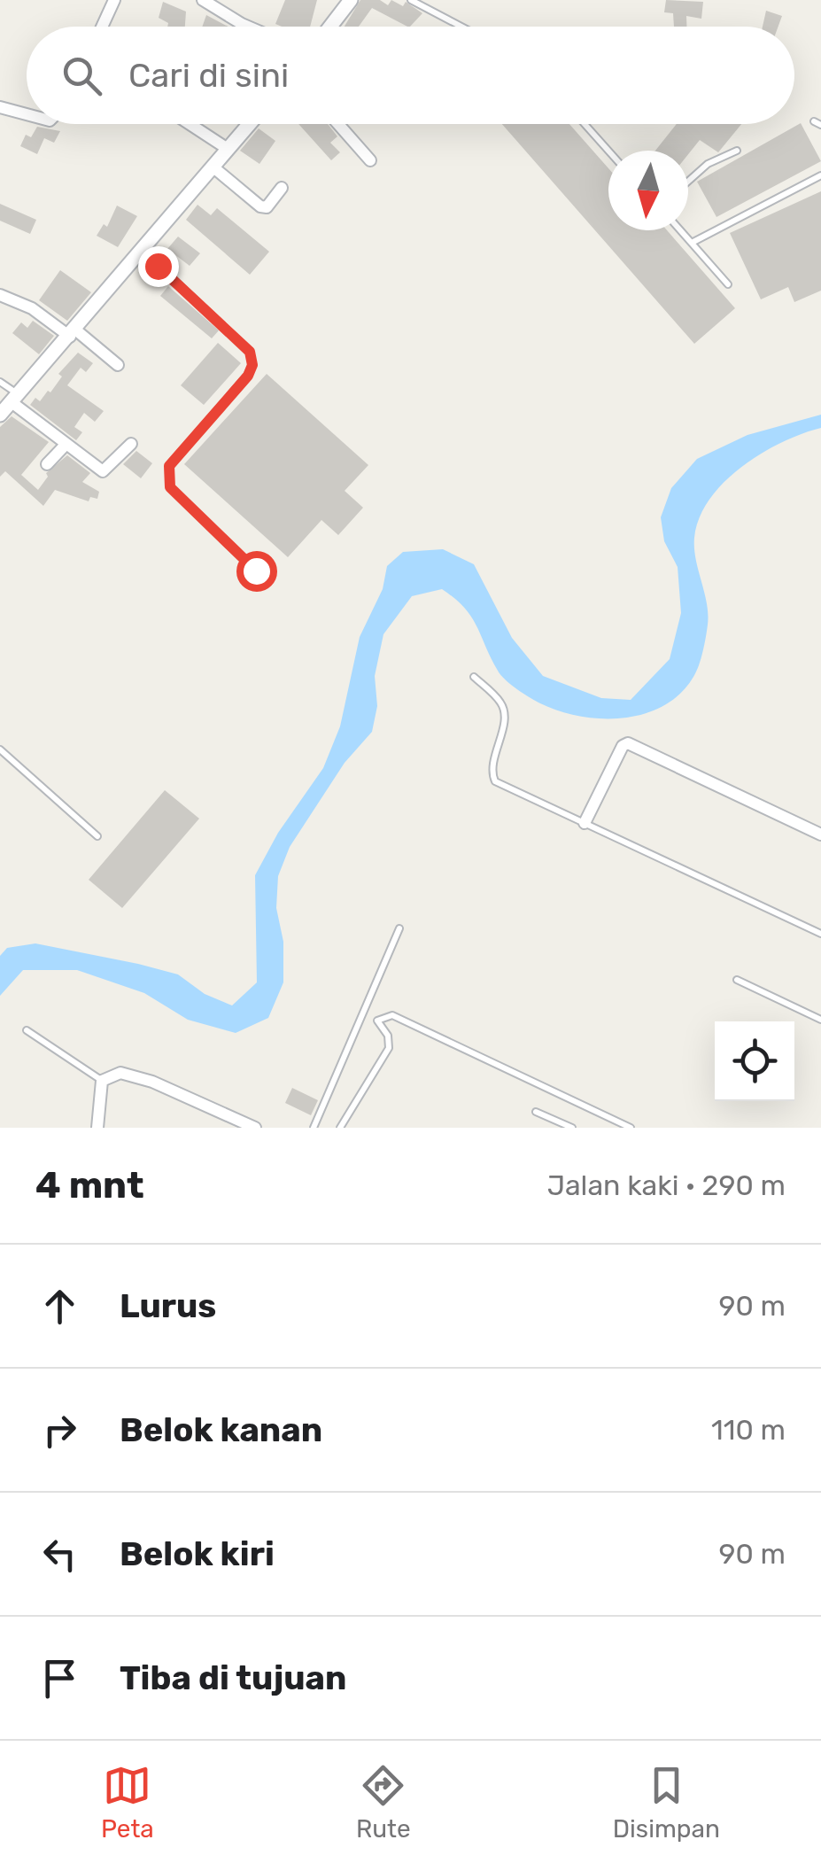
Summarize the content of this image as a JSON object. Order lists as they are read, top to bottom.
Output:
{
  "north": "bottom",
  "page": {
    "search": "Cari di sini",
    "heading": ["4 mnt", "Jalan kaki · 290 m"],
    "list": [
      ["Lurus", "90 m"],
      ["Belok kanan", "110 m"],
      ["Belok kiri", "90 m"],
      "Tiba di tujuan"
    ],
    "nav": ["Peta", "Rute", "Disimpan"]
  }
}
